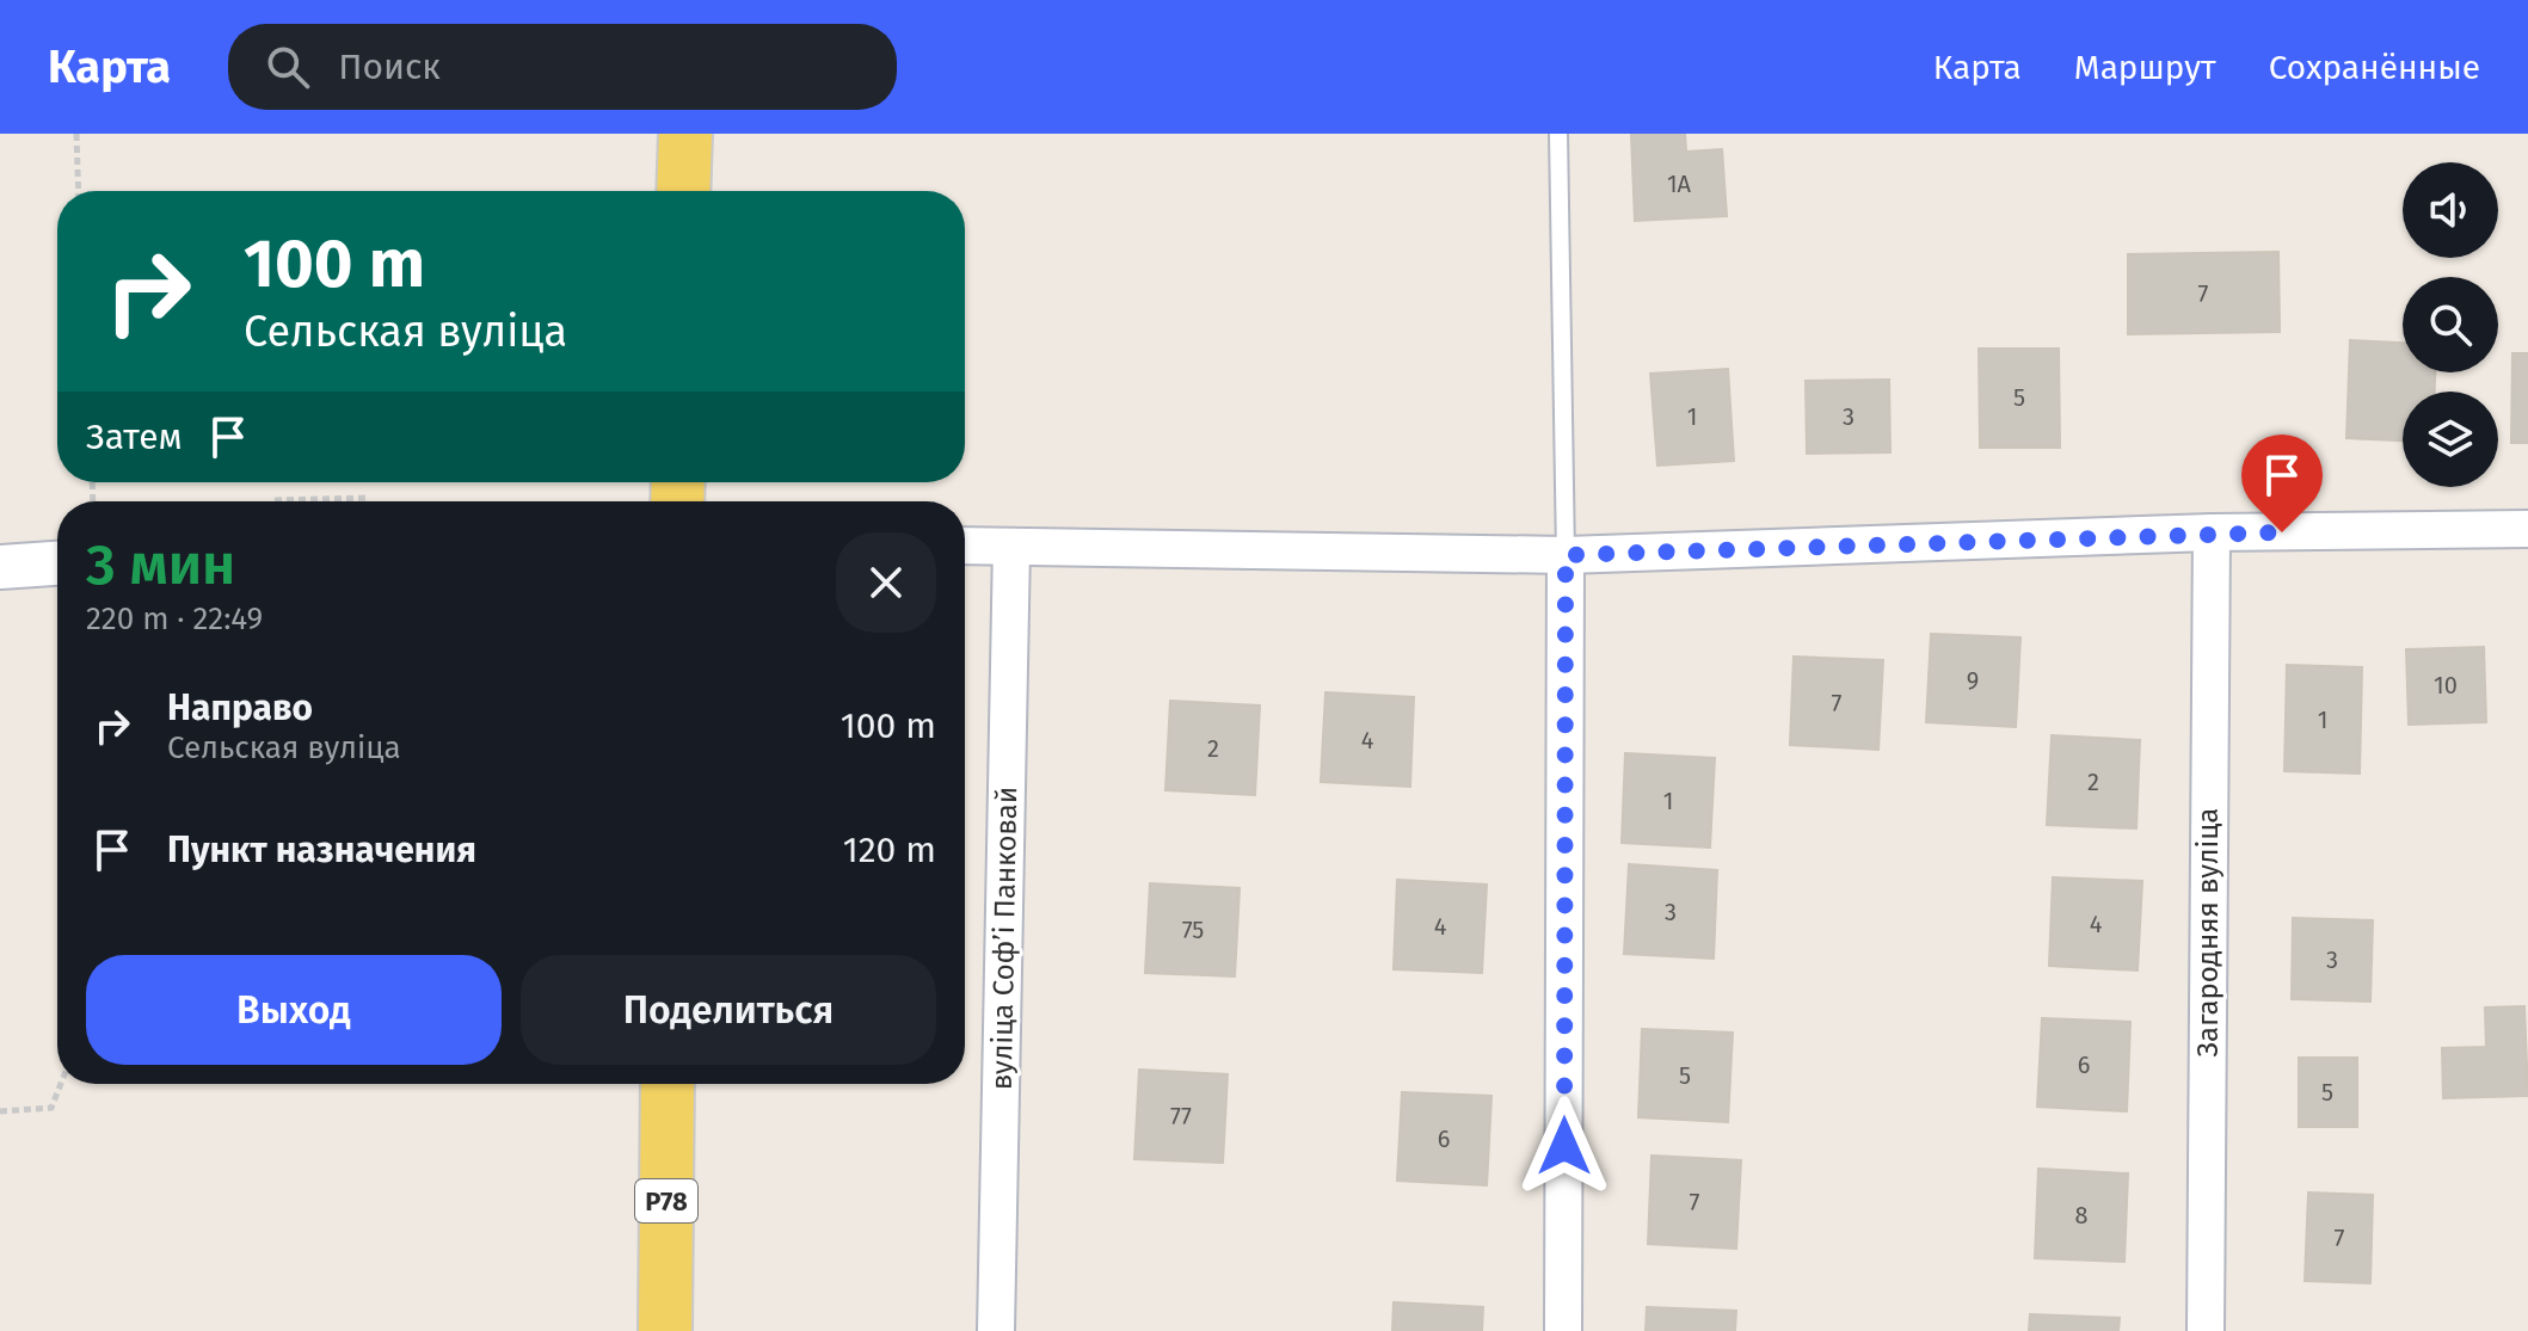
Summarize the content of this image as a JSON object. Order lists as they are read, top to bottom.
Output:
{
  "streets": {
    "main road": ["Р78"],
    "street": ["Загародняя вуліца", "вуліца Софʼі Панковай"]
  },
  "house_numbers": [
    "1А",
    "7",
    "5",
    "1",
    "3",
    "9",
    "10",
    "7",
    "1",
    "4",
    "2",
    "2",
    "1",
    "3",
    "4",
    "4",
    "75",
    "3",
    "6",
    "5",
    "5",
    "77",
    "6",
    "7",
    "8",
    "7"
  ],
  "page": {
    "header": "Карта",
    "search": "Поиск",
    "nav": ["Карта", "Маршрут", "Сохранённые"],
    "turn": ["100 m", "Сельская вуліца"],
    "then": "Затем",
    "heading": ["3 мин", "220 m · 22:49"],
    "list": [
      {
        "name": "Направо",
        "note": "Сельская вуліца",
        "value": "100 m"
      },
      {
        "name": "Пункт назначения",
        "value": "120 m"
      }
    ],
    "buttons": ["Выход", "Поделиться"]
  }
}
